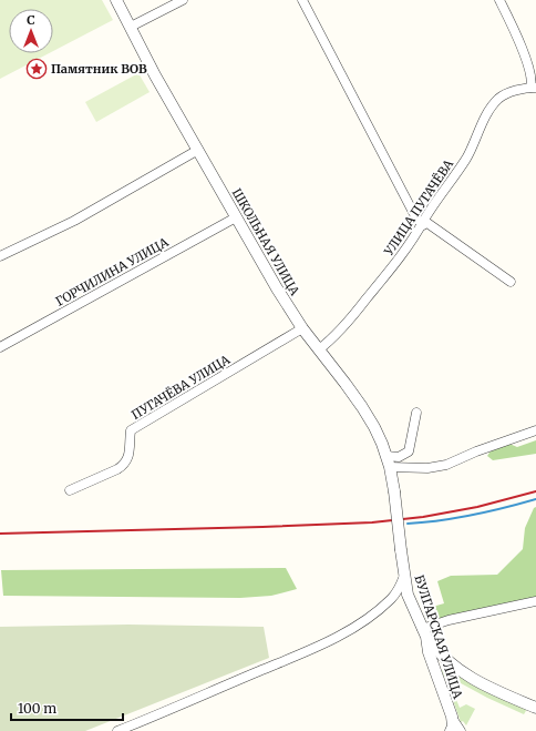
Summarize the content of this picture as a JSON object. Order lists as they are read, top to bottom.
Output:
{
  "streets": {
    "street": [
      "УЛИЦА ПУГАЧЁВА",
      "ШКОЛЬНАЯ УЛИЦА",
      "ГОРЧИЛИНА УЛИЦА",
      "ПУГАЧЁВА УЛИЦА",
      "БУЛГАРСКАЯ УЛИЦА"
    ]
  },
  "crossings": [
    ["УЛИЦА ПУГАЧЁВА", "ШКОЛЬНАЯ УЛИЦА"],
    ["ШКОЛЬНАЯ УЛИЦА", "ГОРЧИЛИНА УЛИЦА"],
    ["ШКОЛЬНАЯ УЛИЦА", "ПУГАЧЁВА УЛИЦА"],
    ["ШКОЛЬНАЯ УЛИЦА", "БУЛГАРСКАЯ УЛИЦА"]
  ],
  "places": {
    "place": ["Памятник ВОВ"]
  },
  "scale_bar": "100 m",
  "north": "top"
}
